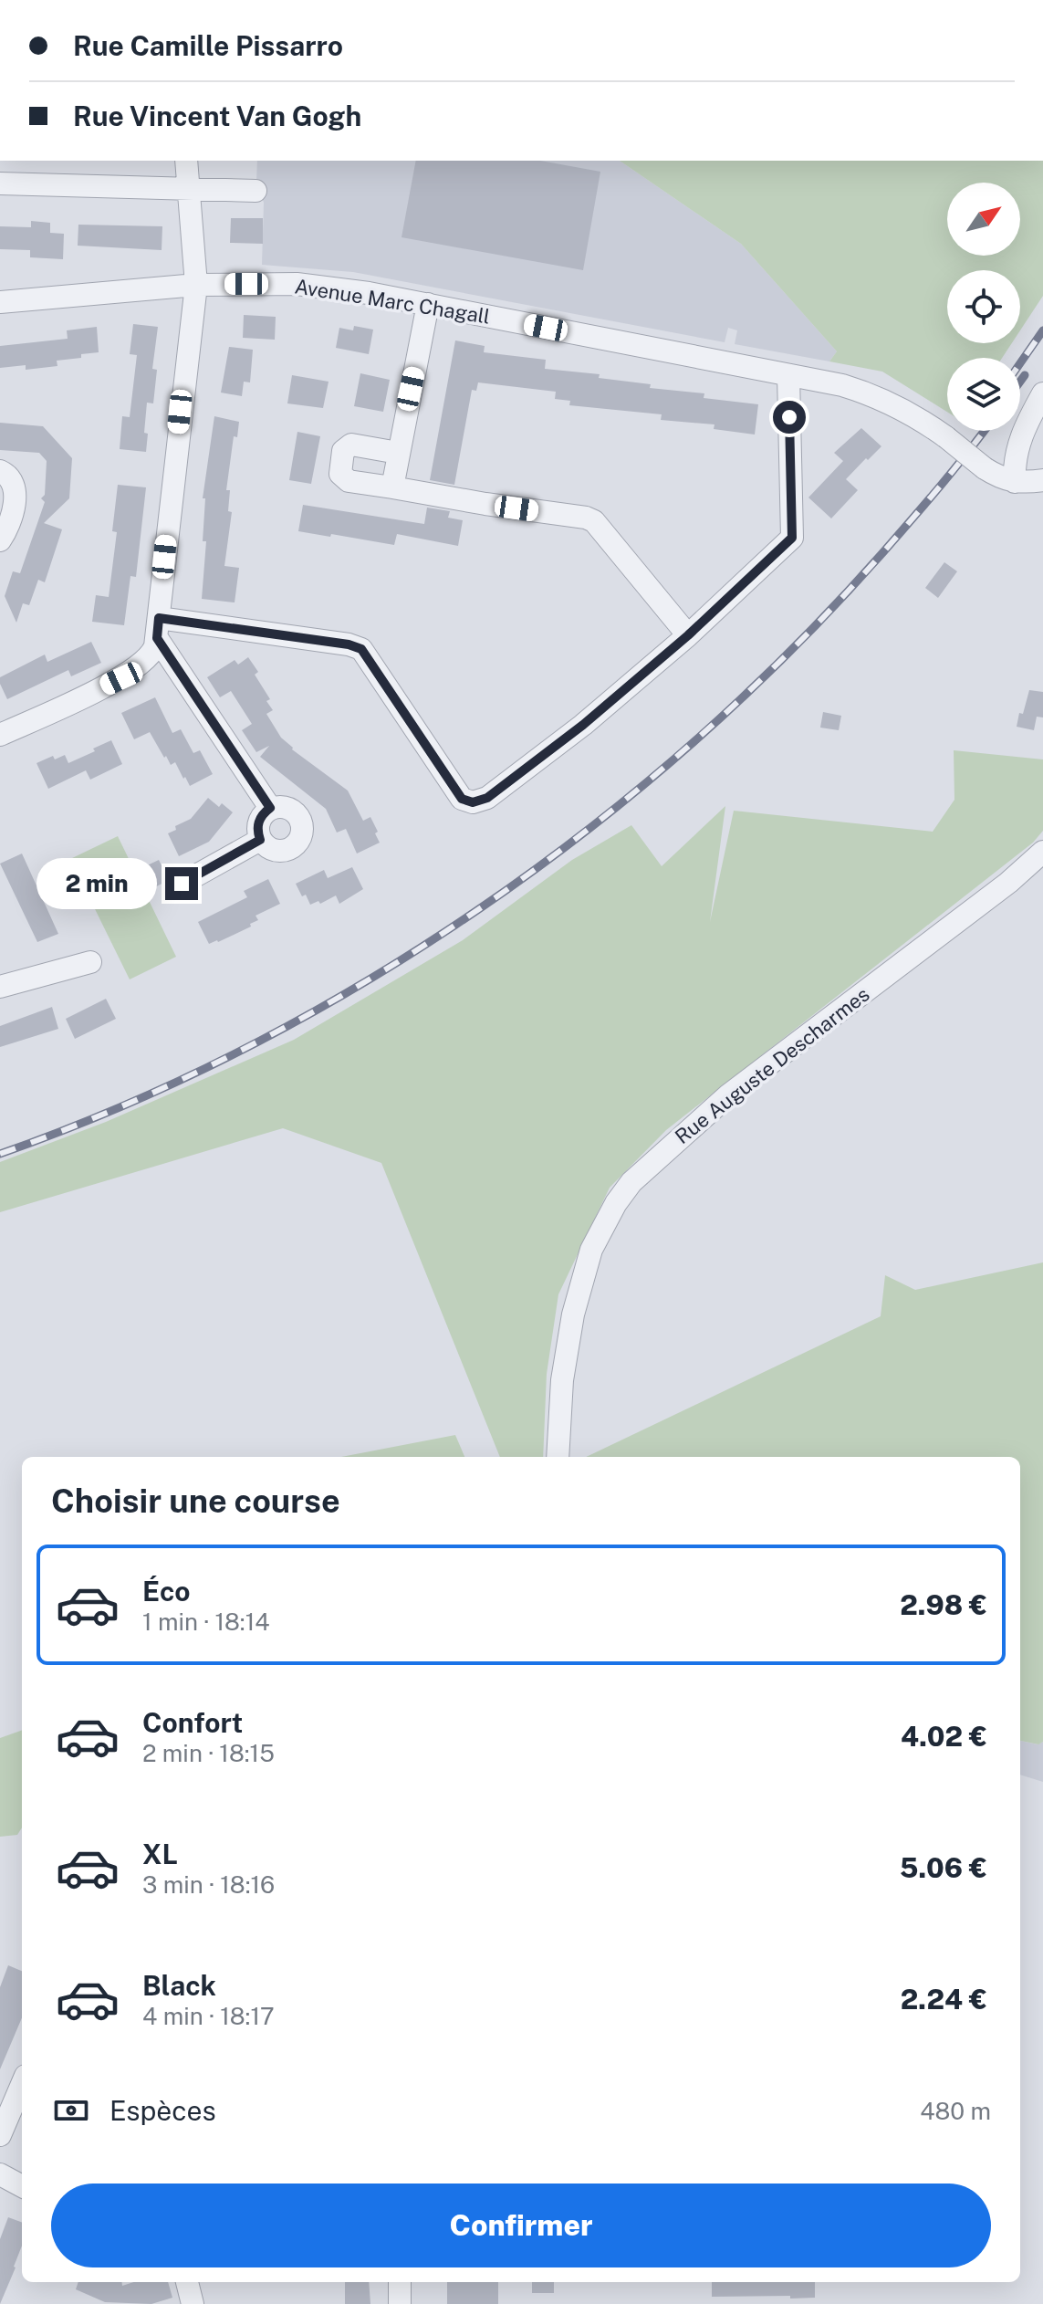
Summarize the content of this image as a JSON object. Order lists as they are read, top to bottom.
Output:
{
  "streets": {
    "street": ["Avenue Marc Chagall", "Rue Auguste Descharmes"]
  },
  "north": "top right",
  "page": {
    "banner": ["Rue Camille Pissarro", "Rue Vincent Van Gogh"],
    "bubble": "2 min",
    "heading": "Choisir une course",
    "list": [
      {
        "name": "Éco",
        "note": "1 min · 18:14",
        "value": "2.98 €"
      },
      {
        "name": "Confort",
        "note": "2 min · 18:15",
        "value": "4.02 €"
      },
      {
        "name": "XL",
        "note": "3 min · 18:16",
        "value": "5.06 €"
      },
      {
        "name": "Black",
        "note": "4 min · 18:17",
        "value": "2.24 €"
      }
    ],
    "pay": ["Espèces", "480 m"],
    "buttons": "Confirmer"
  }
}
